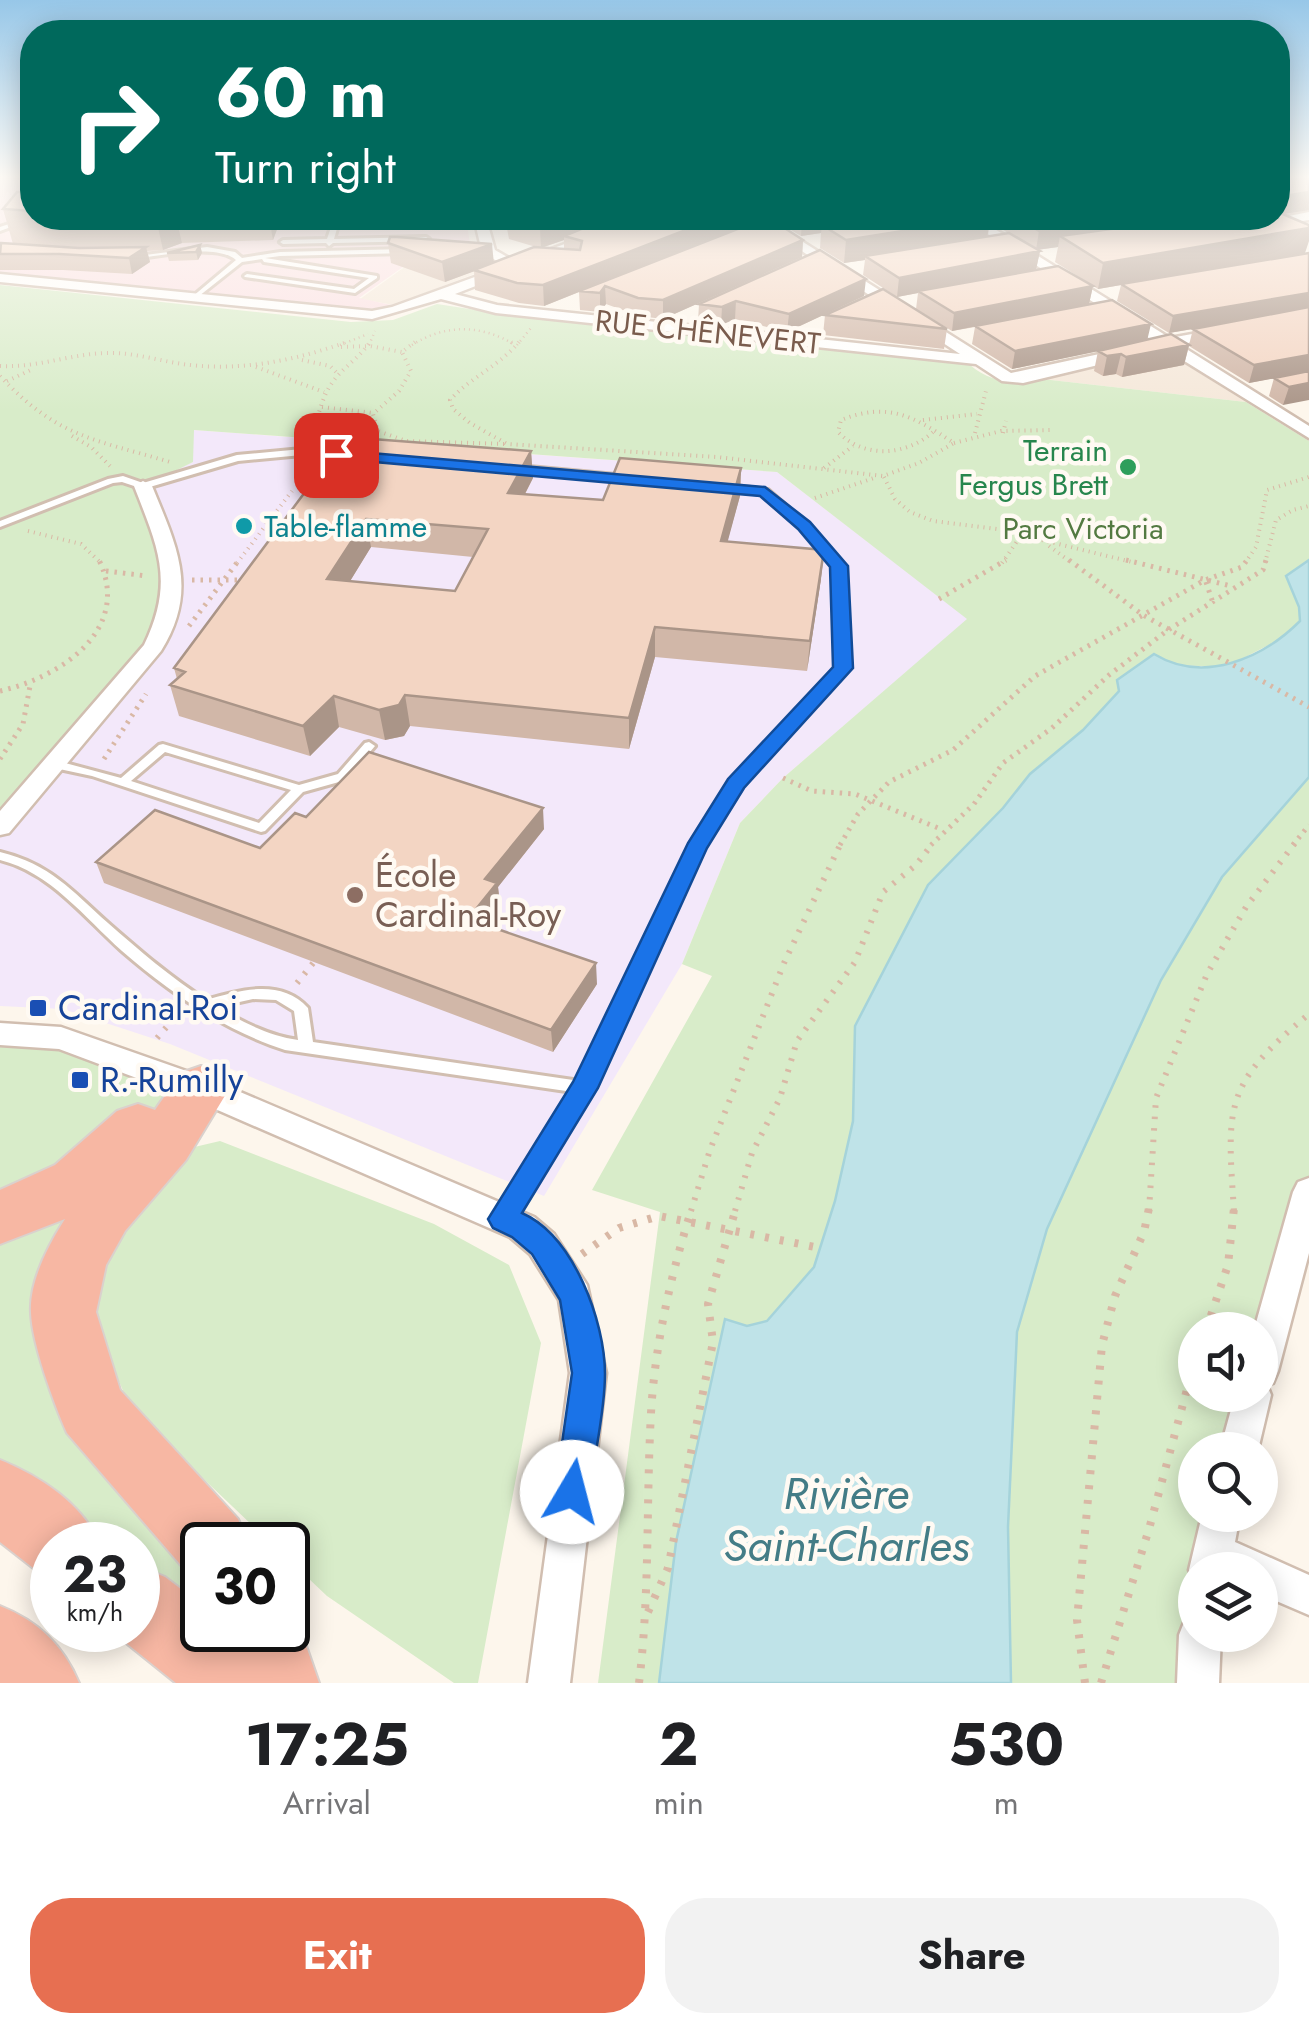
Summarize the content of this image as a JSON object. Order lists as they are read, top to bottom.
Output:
{
  "streets": {
    "street": ["RUE CHÊNEVERT"]
  },
  "water": ["Rivière Saint-Charles"],
  "parks": ["Parc Victoria"],
  "places": {
    "other": ["Terrain Fergus Brett", "Table-flamme", "École Cardinal-Roy"],
    "transit": ["Cardinal-Roi", "R.-Rumilly"]
  },
  "page": {
    "turn": ["60 m", "Turn right"],
    "speed": "23 km/h",
    "limit": "30",
    "eta": [
      "17:25",
      "Arrival",
      "2",
      "min",
      "530",
      "m"
    ],
    "buttons": ["Exit", "Share"]
  }
}
